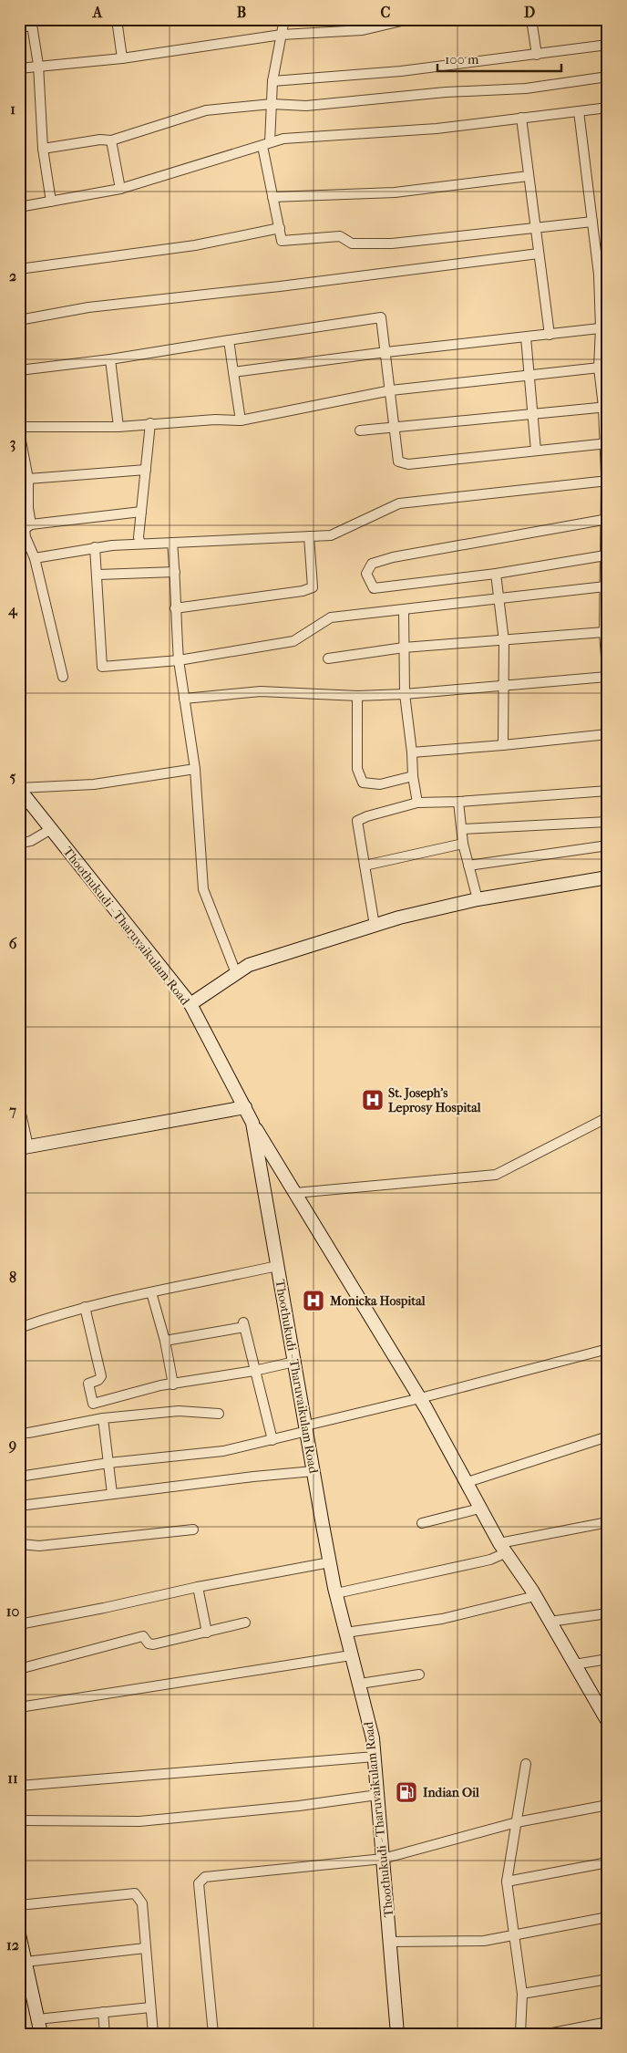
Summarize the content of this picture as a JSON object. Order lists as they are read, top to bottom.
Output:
{
  "streets": {
    "main road": ["Thoothukudi - Tharuvaikulam Road"]
  },
  "places": {
    "hospital": ["St. Joseph's Leprosy Hospital", "Monicka Hospital"],
    "fuel station": ["Indian Oil"]
  },
  "scale_bar": "100 m",
  "grid": {
    "columns": [
      "A",
      "B",
      "C",
      "D"
    ],
    "rows": [
      "1",
      "2",
      "3",
      "4",
      "5",
      "6",
      "7",
      "8",
      "9",
      "10",
      "11",
      "12"
    ]
  }
}
